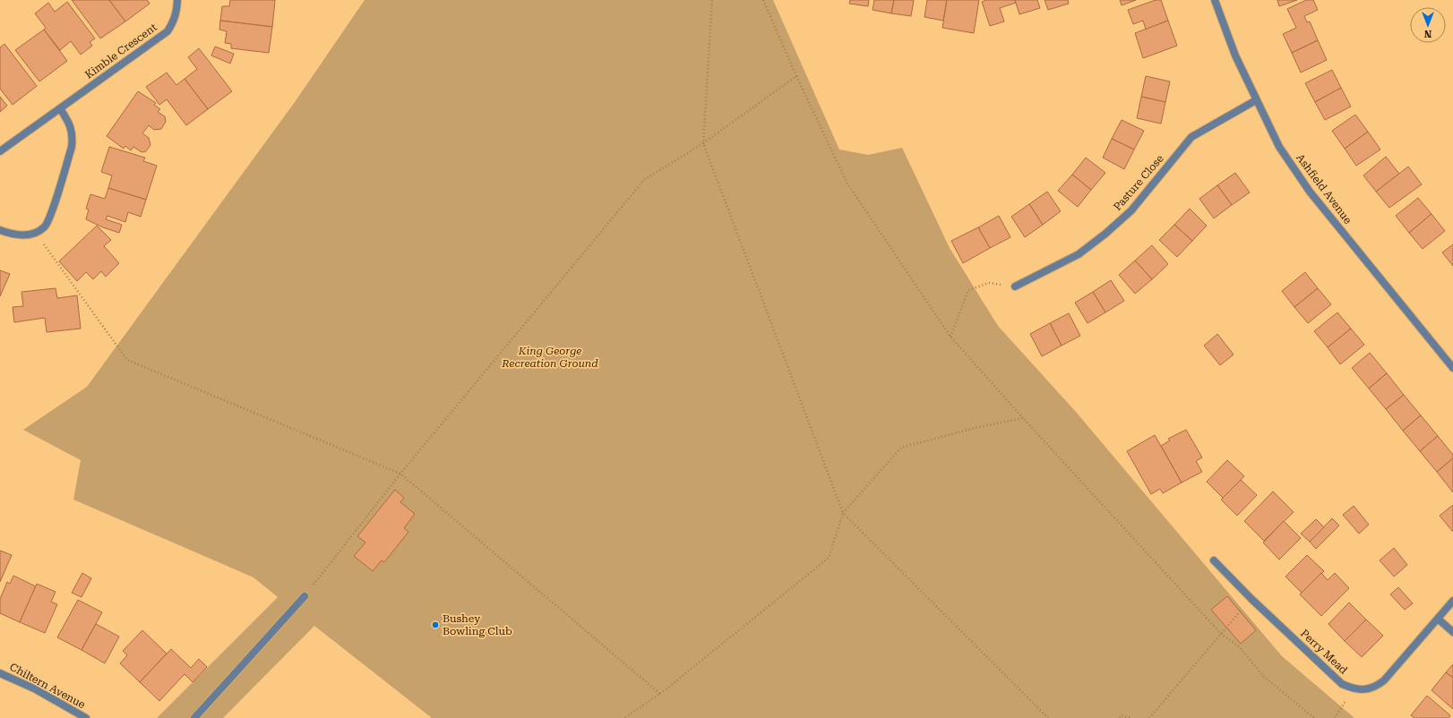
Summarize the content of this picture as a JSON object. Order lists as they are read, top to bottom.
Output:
{
  "streets": {
    "street": [
      "Kimble Crescent",
      "Pasture Close",
      "Ashfield Avenue",
      "Perry Mead",
      "Chiltern Avenue"
    ]
  },
  "crossings": [
    ["Pasture Close", "Ashfield Avenue"]
  ],
  "parks": ["King George Recreation Ground"],
  "places": ["Bushey Bowling Club"],
  "north": "bottom"
}
